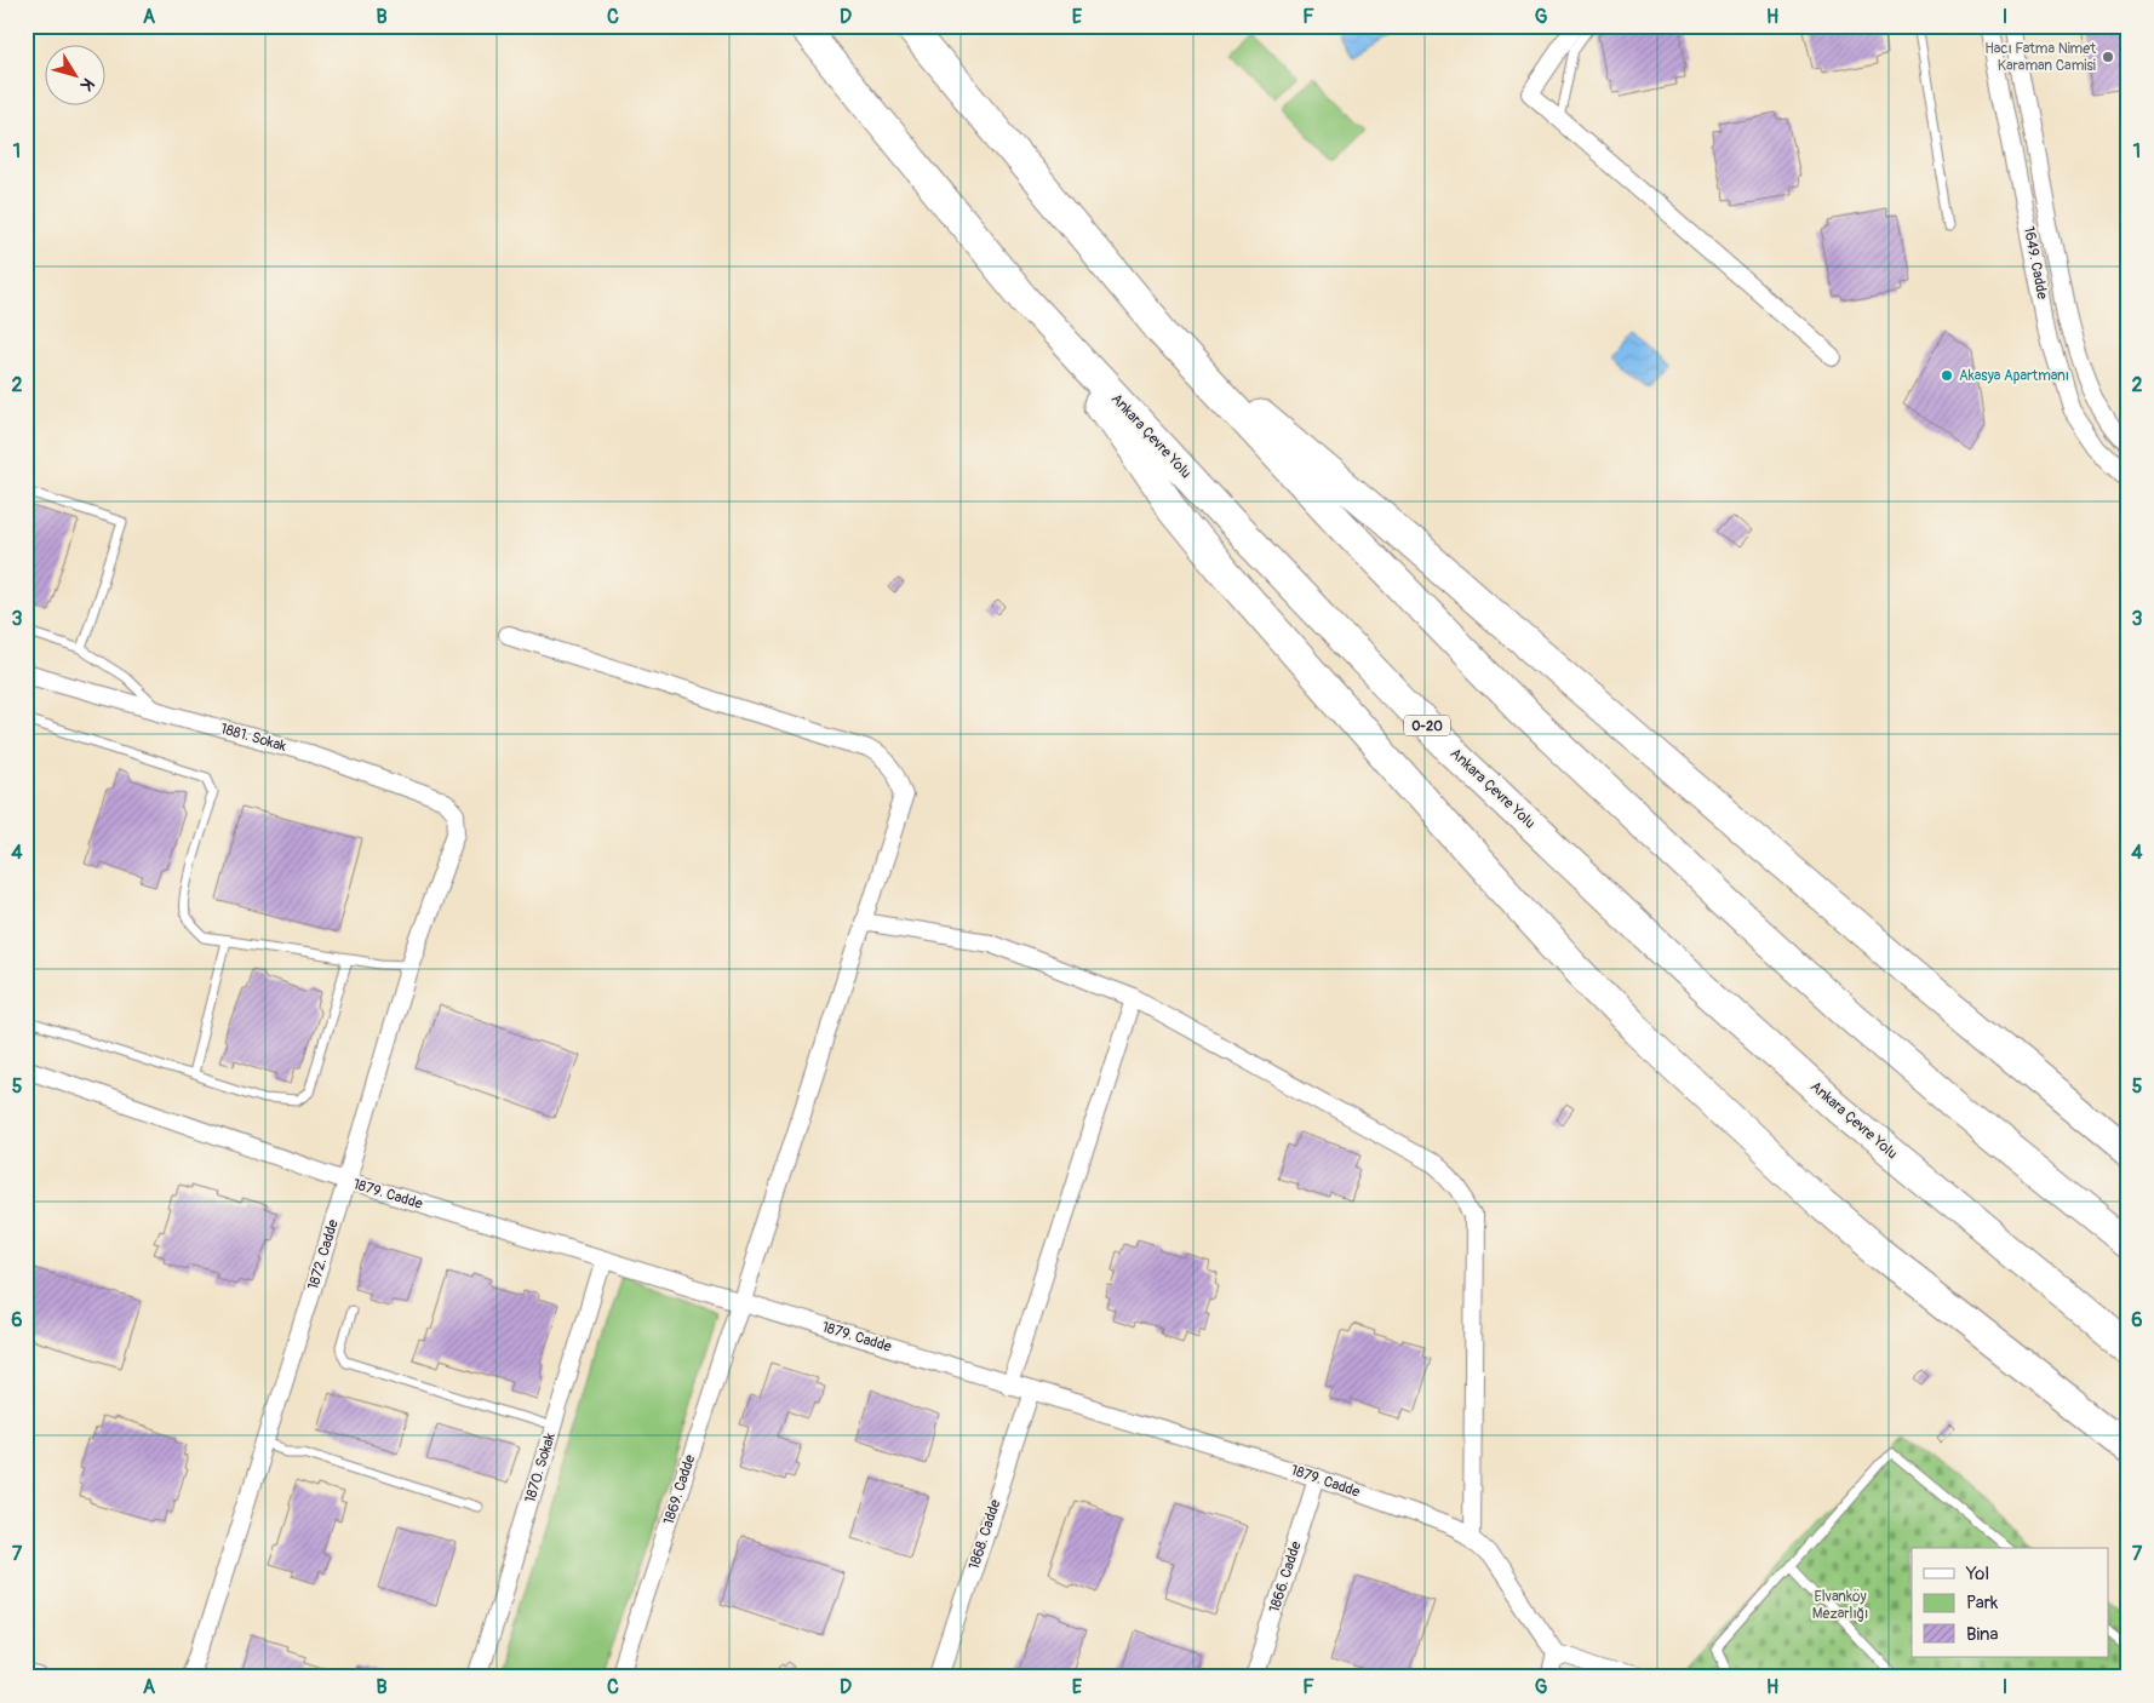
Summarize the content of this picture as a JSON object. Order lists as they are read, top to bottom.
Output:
{
  "streets": {
    "highway": ["Ankara Çevre Yolu", "O-20"],
    "street": [
      "1649. Cadde",
      "1881. Sokak",
      "1879. Cadde",
      "1872. Cadde",
      "1870. Sokak",
      "1869. Cadde",
      "1868. Cadde",
      "1866. Cadde"
    ]
  },
  "crossings": [
    ["1881. Sokak", "1872. Cadde"],
    ["1879. Cadde", "1872. Cadde"],
    ["1879. Cadde", "1870. Sokak"],
    ["1879. Cadde", "1869. Cadde"],
    ["1879. Cadde", "1868. Cadde"],
    ["1879. Cadde", "1866. Cadde"]
  ],
  "parks": ["Elvanköy Mezarlığı"],
  "places": ["Hacı Fatma Nimet Karaman Camisi", "Akasya Apartmanı"],
  "legend": ["Yol", "Park", "Bina"],
  "north": "bottom right",
  "grid": {
    "columns": [
      "A",
      "B",
      "C",
      "D",
      "E",
      "F",
      "G",
      "H",
      "I"
    ],
    "rows": [
      "1",
      "2",
      "3",
      "4",
      "5",
      "6",
      "7"
    ]
  }
}
